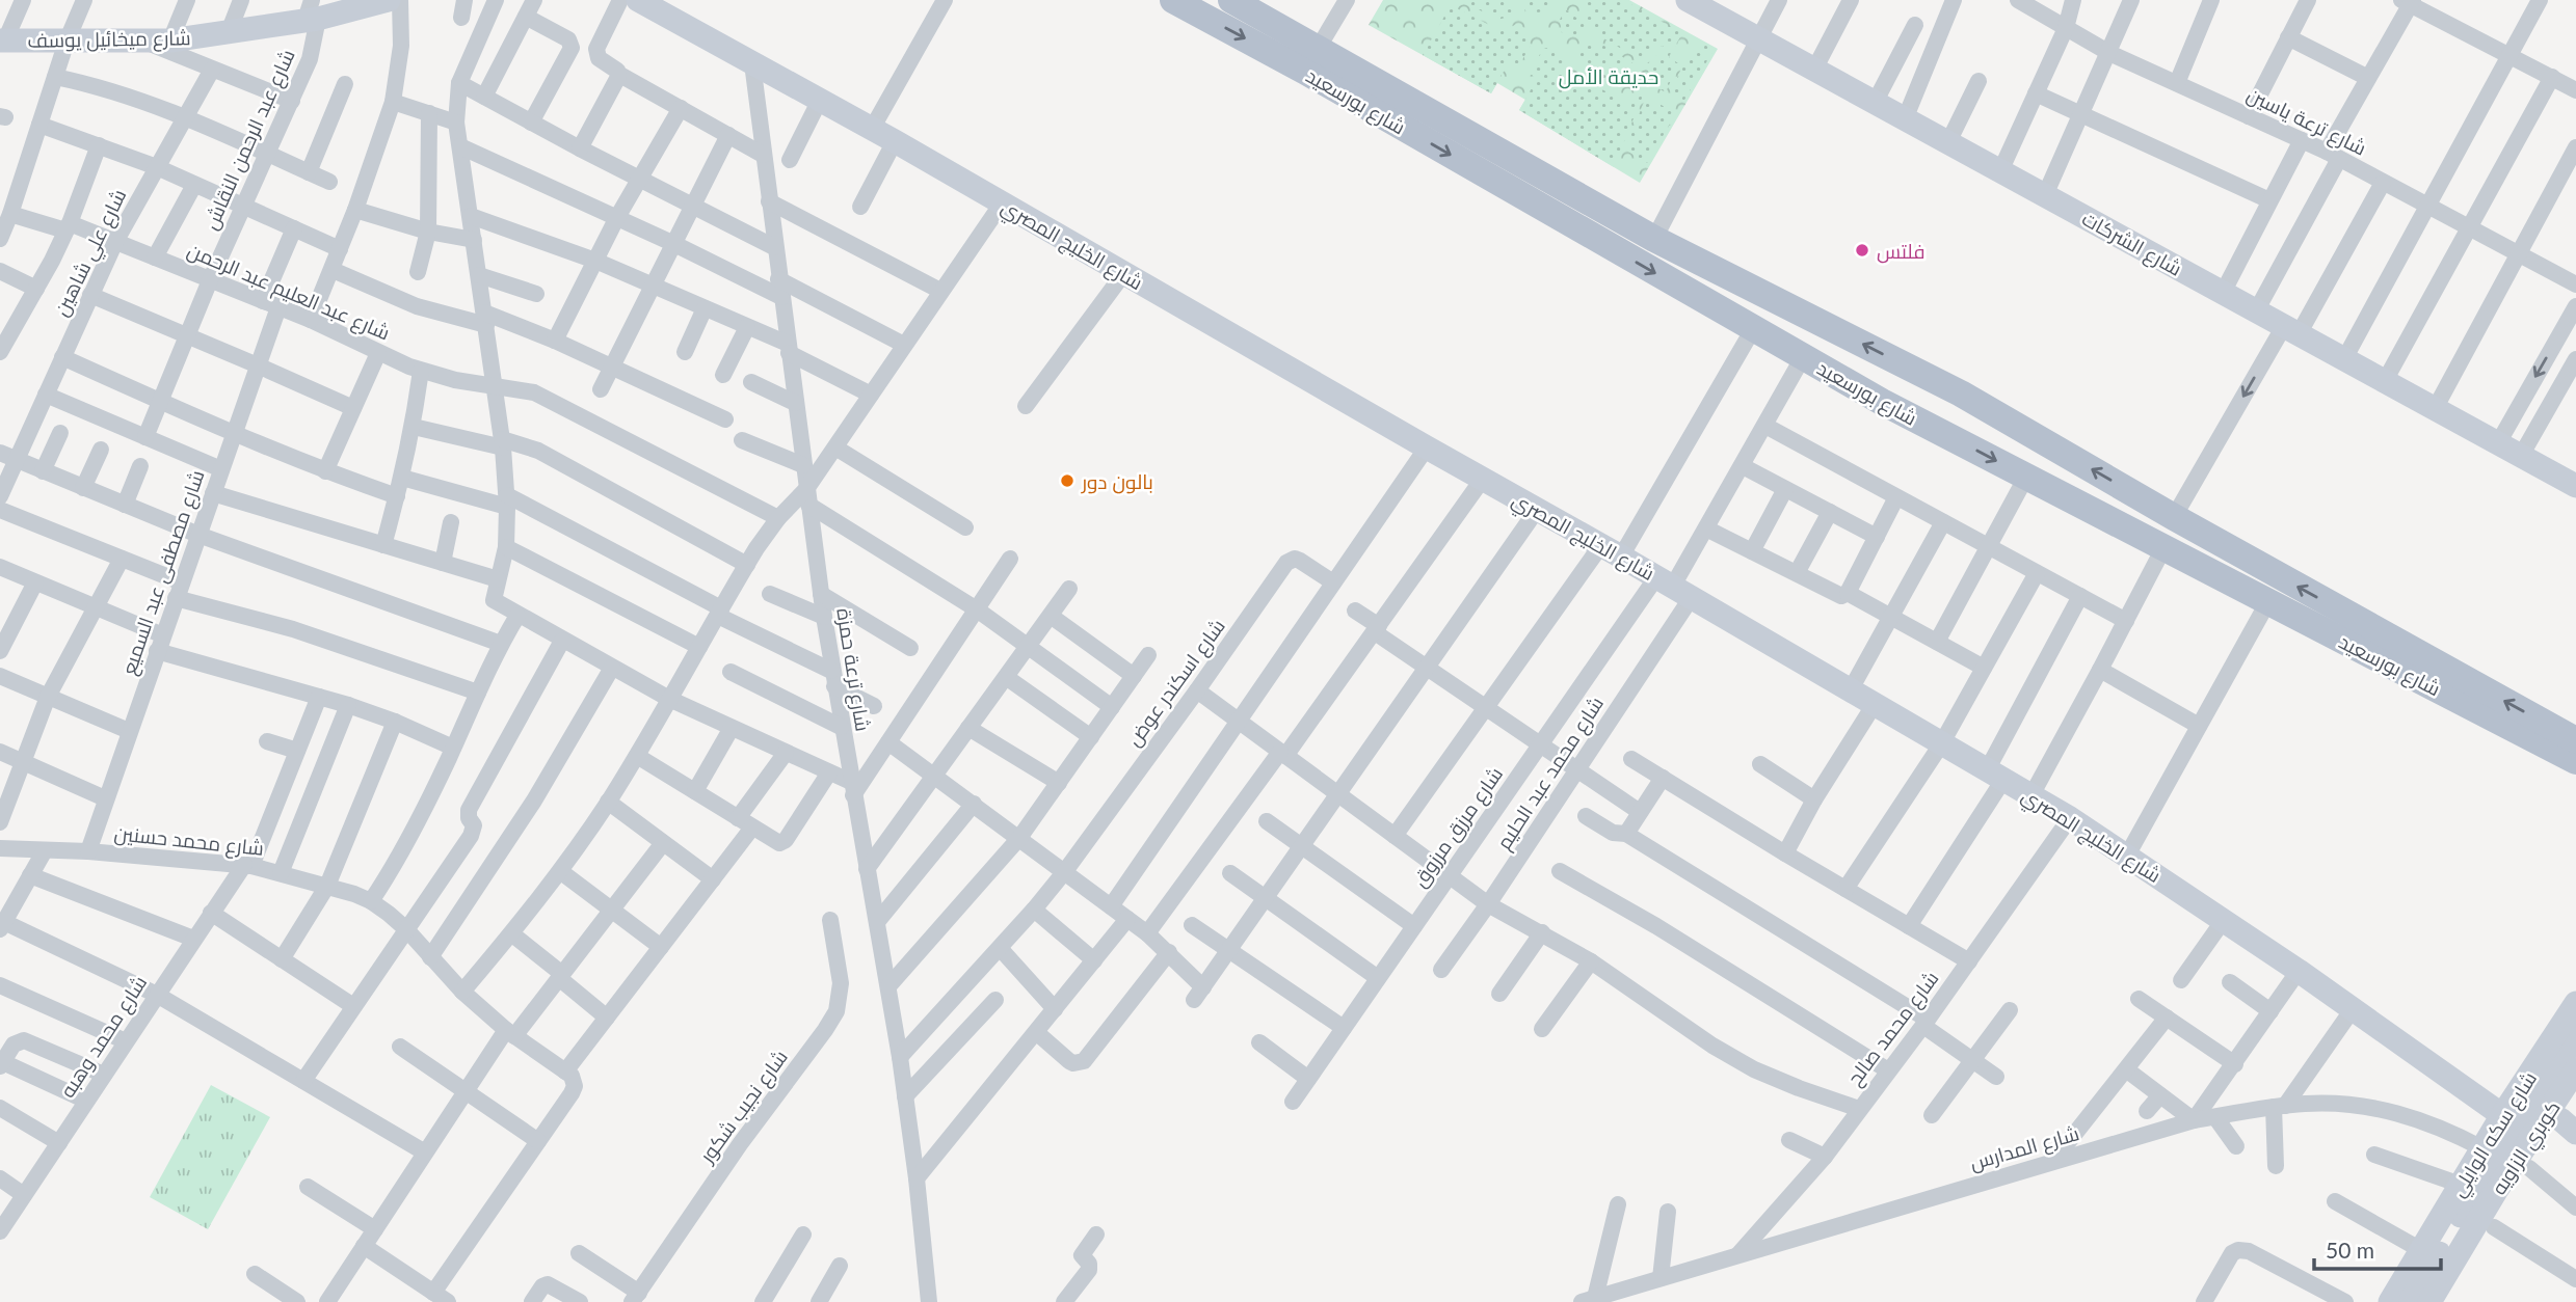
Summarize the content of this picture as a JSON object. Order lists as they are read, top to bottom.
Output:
{
  "streets": {
    "main road": ["شارع بورسعيد"],
    "street": [
      "شارع ميخائيل يوسف",
      "شارع ترعة ياسين",
      "شارع عبد الرحمن النقاش",
      "شارع الشركات",
      "شارع الخليج المصري",
      "شارع علي شاهين",
      "شارع عبد العليم عبد الرحمن",
      "شارع مصطفى عبد السميع",
      "شارع ترعة حمزة",
      "شارع اسكندر عوض",
      "شارع محمد عبد الحليم",
      "شارع مرزق مرزوق",
      "شارع محمد حسنين",
      "شارع محمد صالح",
      "شارع محمد وهبه",
      "شارع نجيب شكور",
      "شارع سكه الوايلي",
      "شارع المدارس",
      "كوبري الزاويه"
    ]
  },
  "crossings": [
    ["شارع ميخائيل يوسف", "شارع عبد الرحمن النقاش"],
    ["شارع عبد الرحمن النقاش", "شارع عبد العليم عبد الرحمن"],
    ["شارع الخليج المصري", "شارع ترعة حمزة"],
    ["شارع الخليج المصري", "شارع محمد عبد الحليم"],
    ["شارع الخليج المصري", "شارع مرزق مرزوق"],
    ["شارع الخليج المصري", "شارع محمد صالح"],
    ["شارع الخليج المصري", "شارع سكه الوايلي"],
    ["شارع علي شاهين", "شارع عبد العليم عبد الرحمن"],
    ["شارع عبد العليم عبد الرحمن", "شارع مصطفى عبد السميع"],
    ["شارع مصطفى عبد السميع", "شارع محمد حسنين"],
    ["شارع ترعة حمزة", "شارع اسكندر عوض"],
    ["شارع محمد عبد الحليم", "شارع مرزق مرزوق"],
    ["شارع محمد حسنين", "شارع محمد وهبه"],
    ["شارع محمد صالح", "شارع المدارس"],
    ["شارع سكه الوايلي", "شارع المدارس"]
  ],
  "parks": ["حديقة الأمل"],
  "places": ["فلتس", "بالون دور"],
  "scale_bar": "50 m"
}
